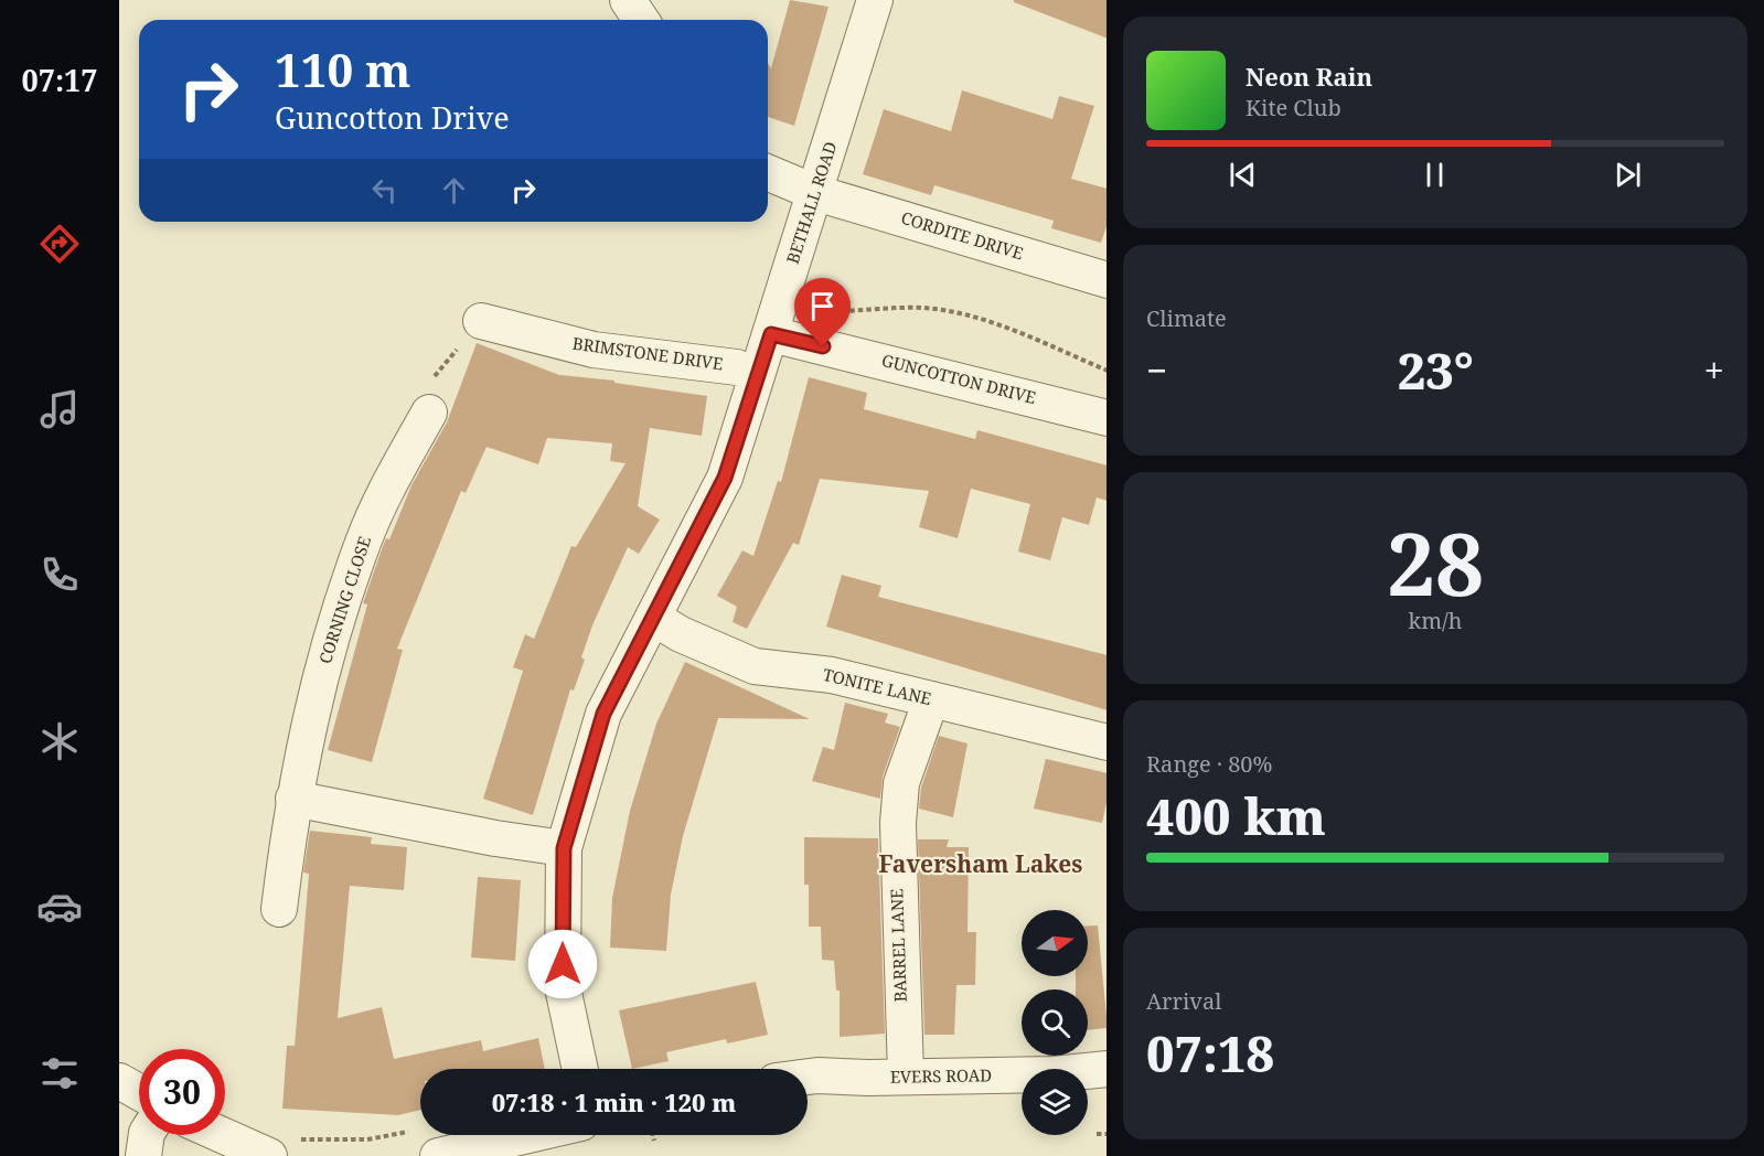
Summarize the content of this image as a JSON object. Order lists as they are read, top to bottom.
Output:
{
  "streets": {
    "street": [
      "BETHALL ROAD",
      "CORDITE DRIVE",
      "BRIMSTONE DRIVE",
      "GUNCOTTON DRIVE",
      "CORNING CLOSE",
      "TONITE LANE",
      "BARREL LANE",
      "EVERS ROAD"
    ]
  },
  "crossings": [
    ["BETHALL ROAD", "CORDITE DRIVE"],
    ["BETHALL ROAD", "GUNCOTTON DRIVE"],
    ["BETHALL ROAD", "TONITE LANE"],
    ["TONITE LANE", "BARREL LANE"],
    ["BARREL LANE", "EVERS ROAD"]
  ],
  "districts": ["Faversham Lakes"],
  "north": "right",
  "page": {
    "tabs": "07:17",
    "turn": ["110 m", "Guncotton Drive"],
    "song": ["Neon Rain", "Kite Club"],
    "tile": [
      "Climate",
      ["28", "km/h"],
      ["Range · 80%", "400 km"],
      ["Arrival", "07:18"]
    ],
    "heat": ["−", "23°", "+"],
    "limit": "30",
    "trip": "07:18 · 1 min · 120 m"
  }
}
